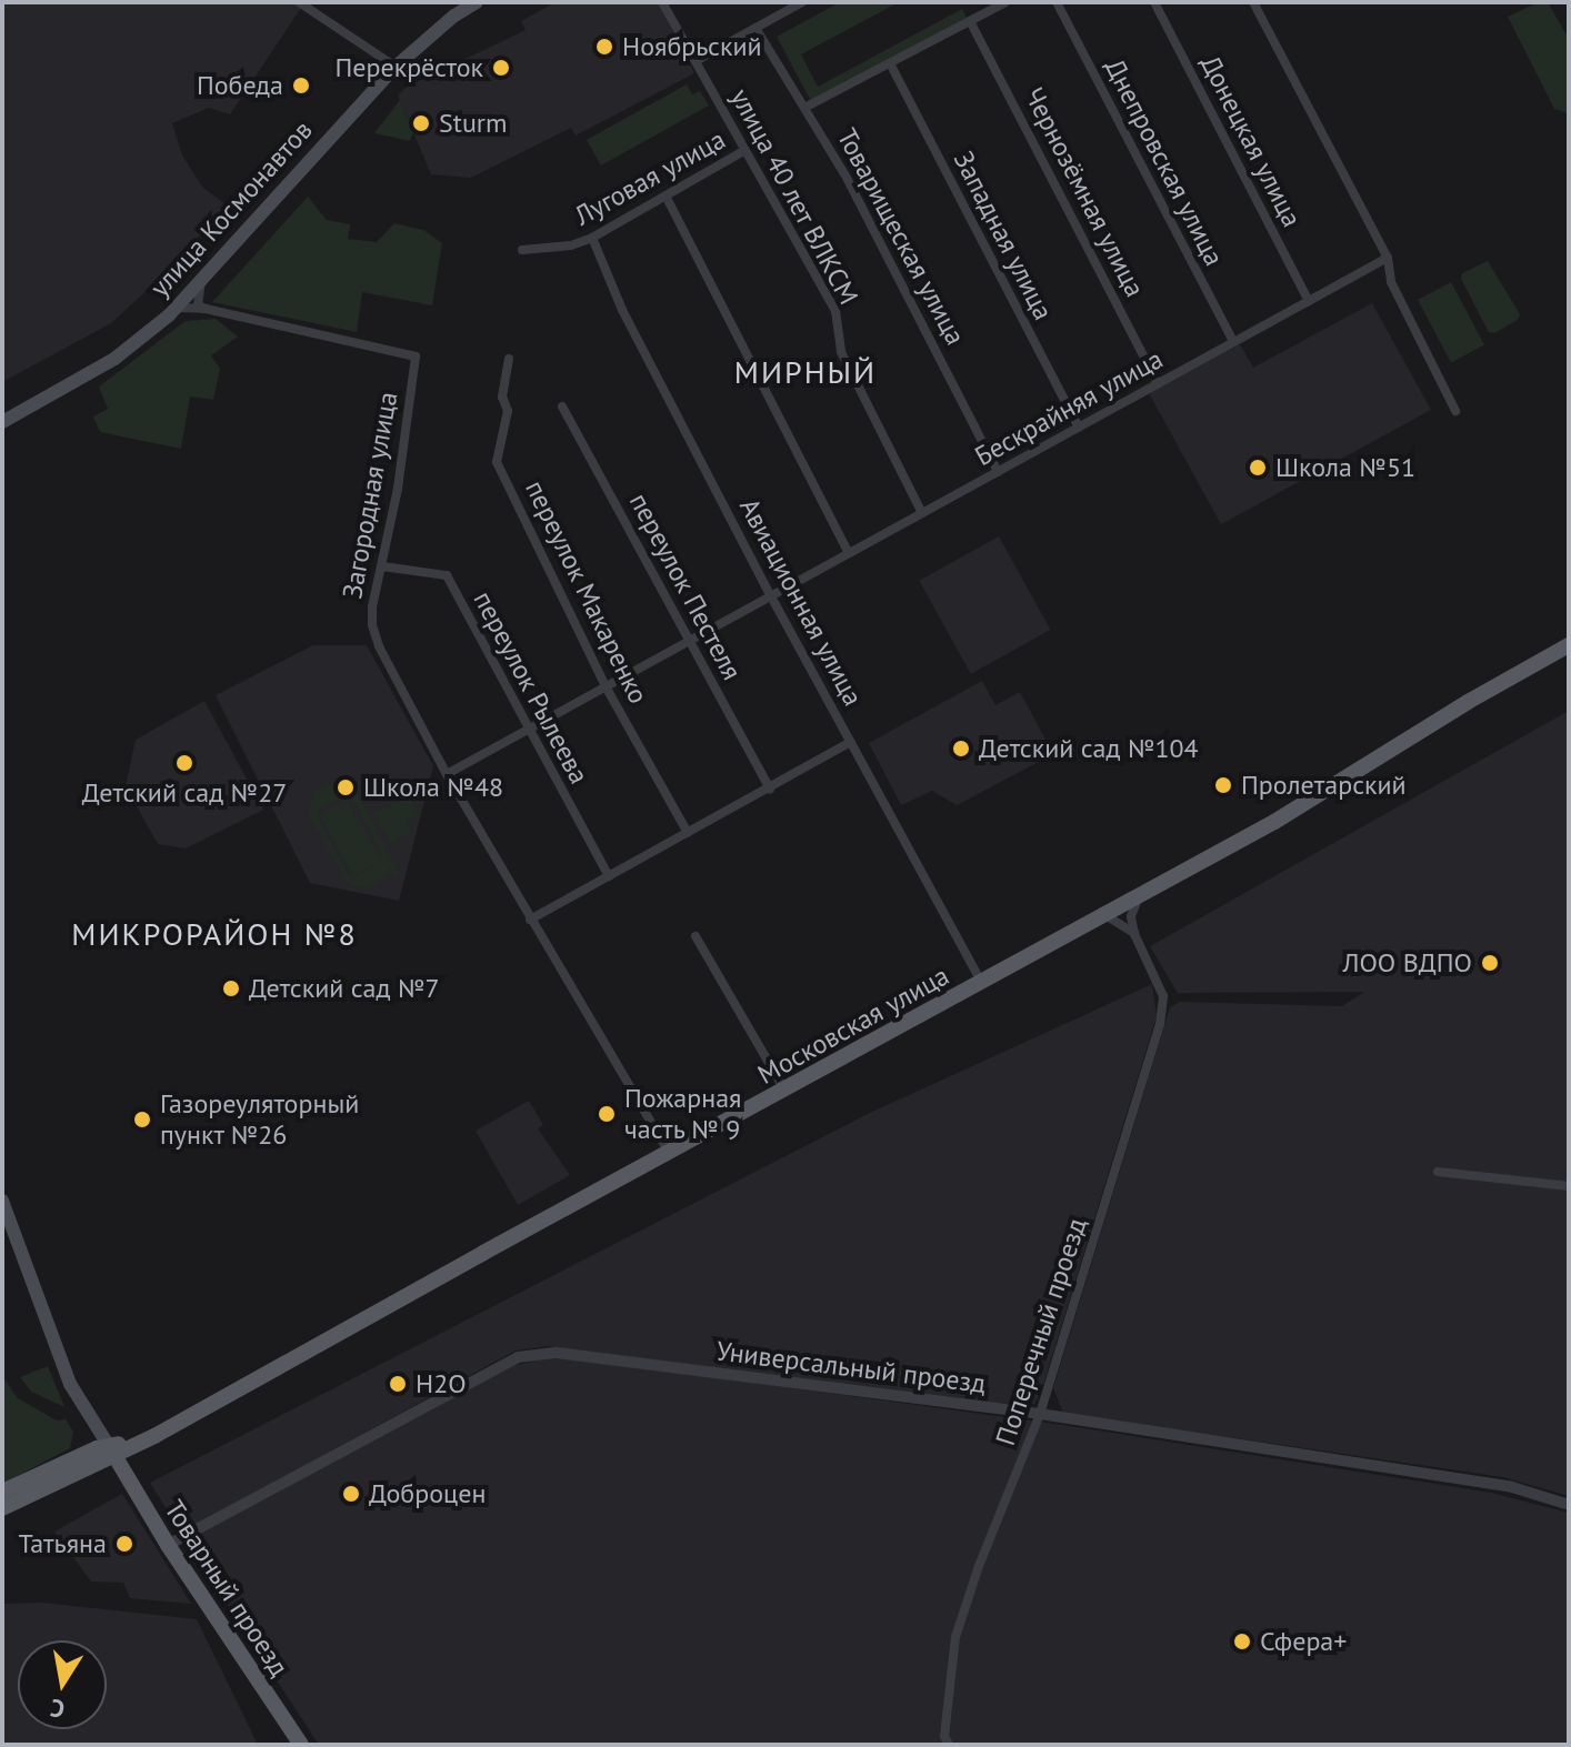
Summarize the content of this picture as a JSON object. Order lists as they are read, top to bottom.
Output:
{
  "streets": {
    "main road": ["улица Космонавтов", "Московская улица", "Товарный проезд"],
    "street": [
      "Донецкая улица",
      "Днепровская улица",
      "Луговая улица",
      "Чернозёмная улица",
      "улица 40 лет ВЛКСМ",
      "Западная улица",
      "Товарищеская улица",
      "Бескрайняя улица",
      "Загородная улица",
      "переулок Пестеля",
      "переулок Макаренко",
      "Авиационная улица",
      "переулок Рылеева",
      "Поперечный проезд",
      "Универсальный проезд"
    ]
  },
  "crossings": [
    ["Донецкая улица", "Бескрайняя улица"],
    ["Днепровская улица", "Бескрайняя улица"],
    ["Луговая улица", "улица 40 лет ВЛКСМ"],
    ["Луговая улица", "Авиационная улица"],
    ["Чернозёмная улица", "Бескрайняя улица"],
    ["улица 40 лет ВЛКСМ", "Бескрайняя улица"],
    ["улица Космонавтов", "Загородная улица"],
    ["Западная улица", "Бескрайняя улица"],
    ["Товарищеская улица", "Бескрайняя улица"],
    ["Бескрайняя улица", "Загородная улица"],
    ["Бескрайняя улица", "переулок Пестеля"],
    ["Бескрайняя улица", "переулок Макаренко"],
    ["Бескрайняя улица", "Авиационная улица"],
    ["Бескрайняя улица", "переулок Рылеева"],
    ["Загородная улица", "переулок Рылеева"],
    ["Загородная улица", "Московская улица"],
    ["Авиационная улица", "Московская улица"],
    ["Московская улица", "Товарный проезд"],
    ["Поперечный проезд", "Универсальный проезд"],
    ["Универсальный проезд", "Товарный проезд"]
  ],
  "districts": ["МИРНЫЙ", "МИКРОРАЙОН №8"],
  "places": [
    "Ноябрьский",
    "Перекрёсток",
    "Победа",
    "Sturm",
    "Школа №51",
    "Детский сад №104",
    "Детский сад №27",
    "Пролетарский",
    "Школа №48",
    "ЛОО ВДПО",
    "Детский сад №7",
    "Пожарная часть № 9",
    "Газореуляторный пункт №26",
    "Н2О",
    "Доброцен",
    "Татьяна",
    "Сфера+"
  ],
  "north": "bottom"
}
